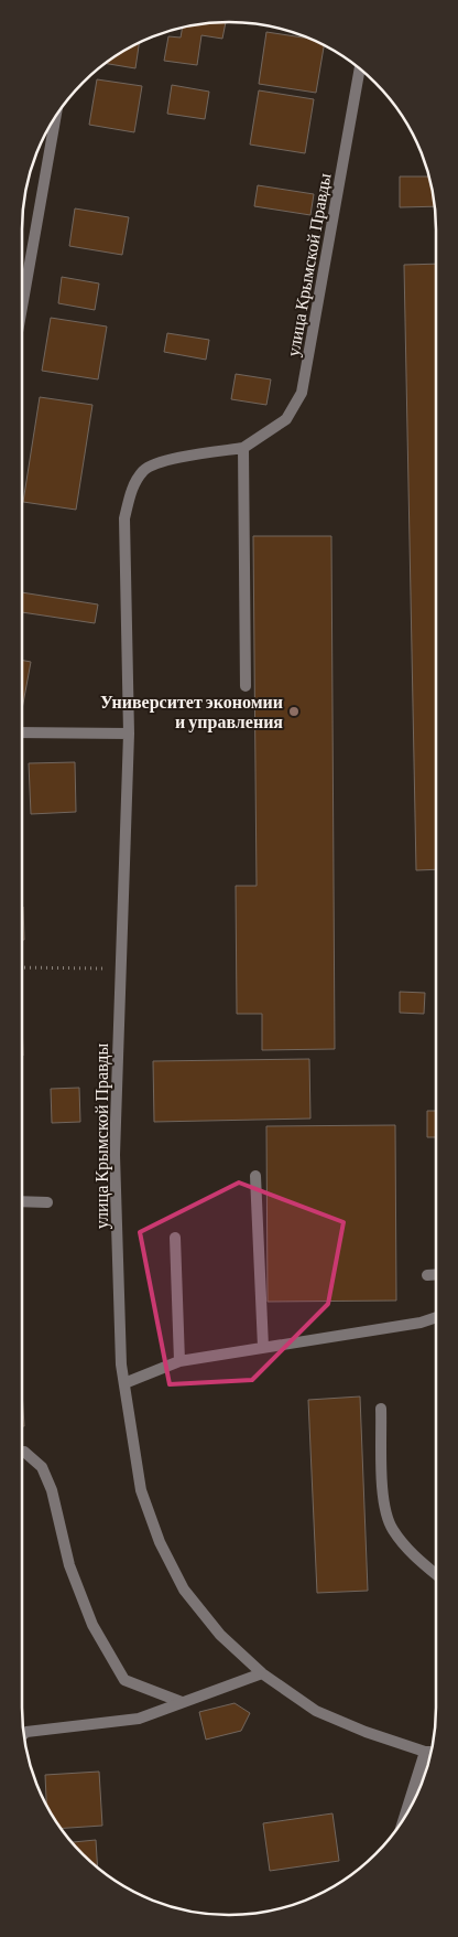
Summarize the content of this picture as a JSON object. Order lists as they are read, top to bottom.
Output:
{
  "streets": {
    "street": ["улица Крымской Правды"]
  },
  "places": ["Университет экономии и управления"]
}
